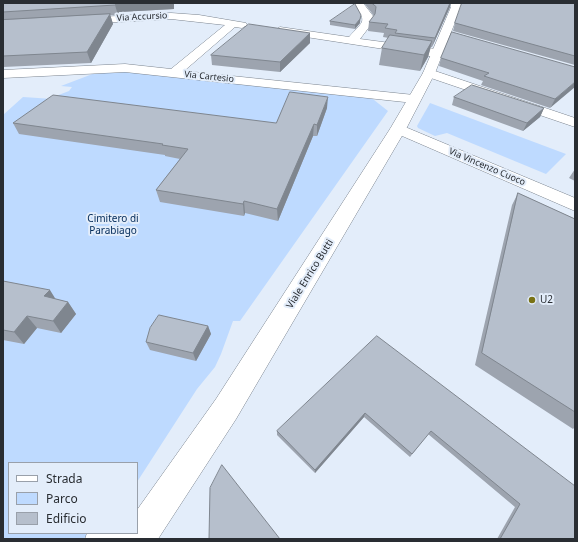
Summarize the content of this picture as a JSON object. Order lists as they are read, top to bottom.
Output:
{
  "streets": {
    "street": [
      "Via Accursio",
      "Via Cartesio",
      "Via Vincenzo Cuoco",
      "Viale Enrico Butti"
    ]
  },
  "crossings": [
    ["Via Cartesio", "Viale Enrico Butti"],
    ["Via Vincenzo Cuoco", "Viale Enrico Butti"]
  ],
  "parks": ["Cimitero di Parabiago"],
  "places": ["U2"],
  "legend": ["Strada", "Parco", "Edificio"]
}
